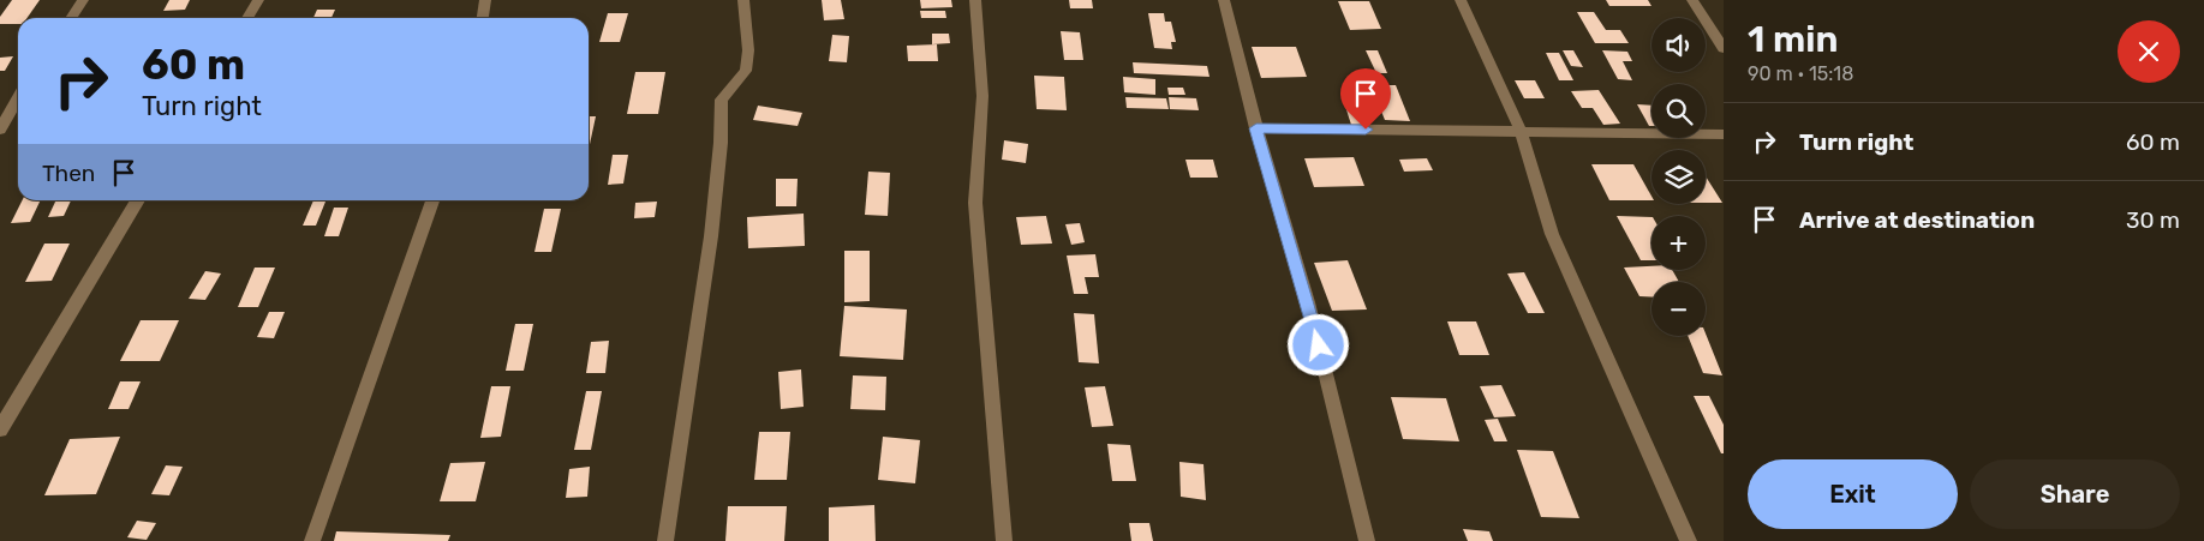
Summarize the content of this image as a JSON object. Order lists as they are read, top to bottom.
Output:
{
  "page": {
    "heading": ["1 min", "90 m · 15:18"],
    "map_buttons": ["+", "−"],
    "turn": ["60 m", "Turn right"],
    "list": [
      {
        "name": "Turn right",
        "value": "60 m"
      },
      {
        "name": "Arrive at destination",
        "value": "30 m"
      }
    ],
    "then": "Then",
    "buttons": ["Exit", "Share"]
  }
}
